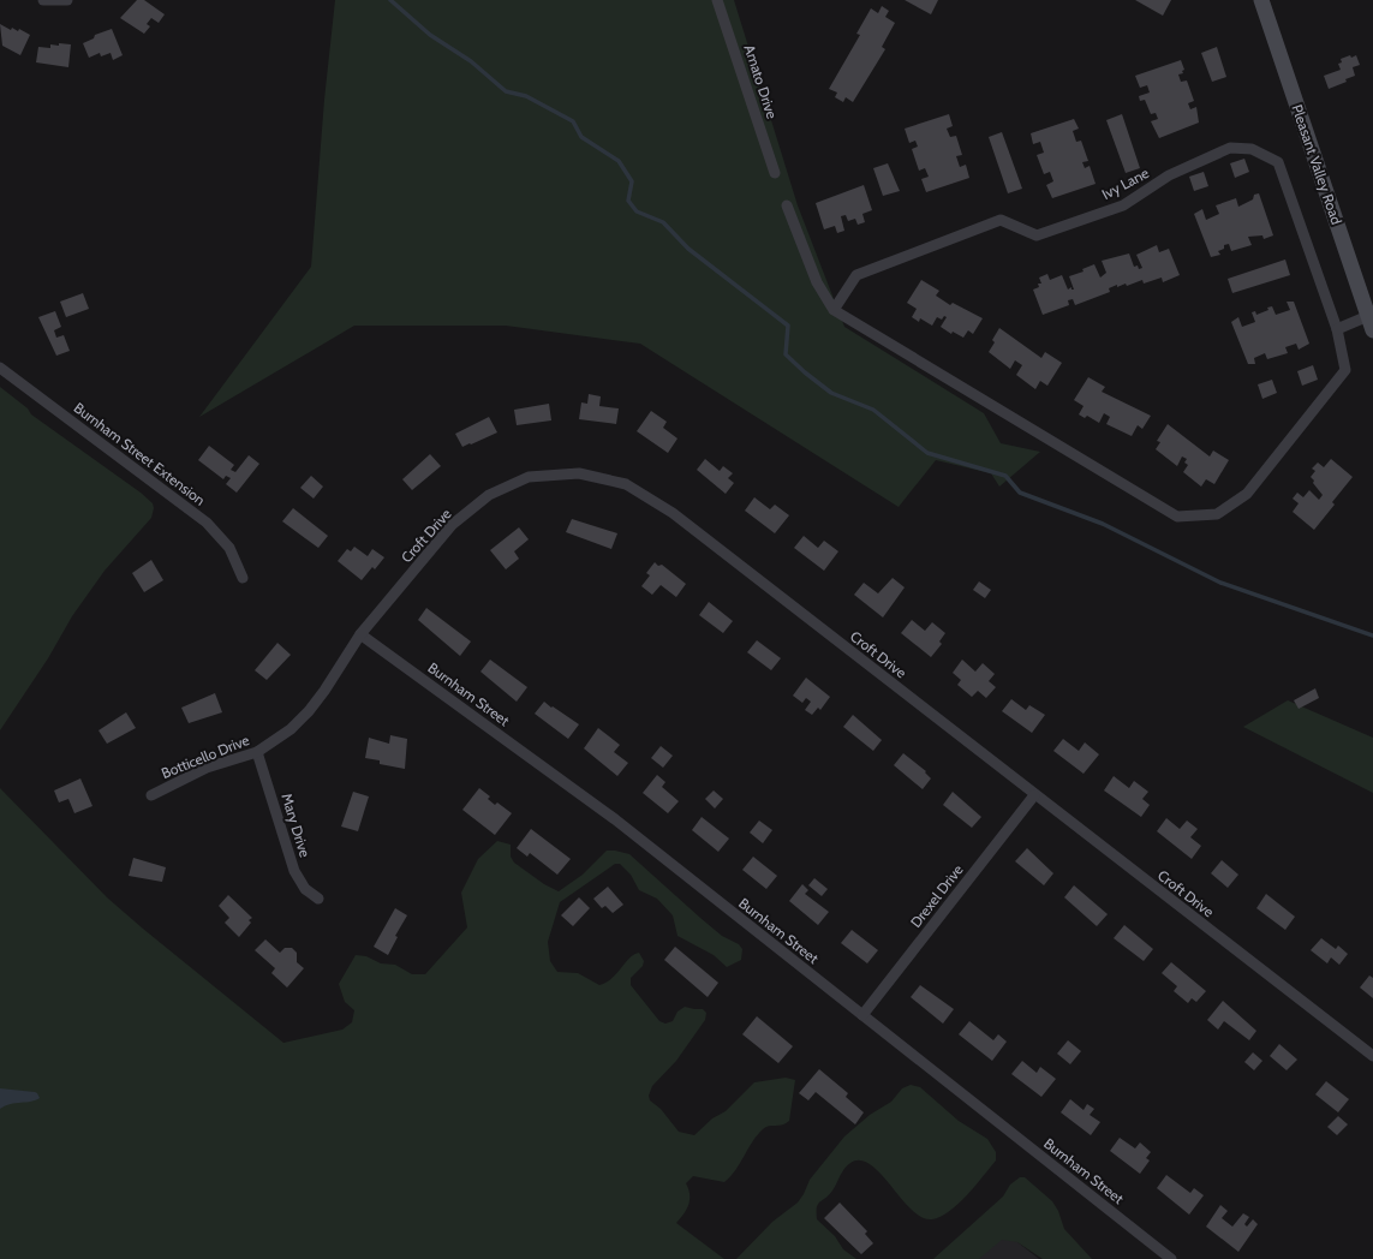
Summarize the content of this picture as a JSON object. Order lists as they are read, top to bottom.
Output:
{
  "streets": {
    "main road": ["Pleasant Valley Road"],
    "street": [
      "Amato Drive",
      "Ivy Lane",
      "Burnham Street Extension",
      "Croft Drive",
      "Burnham Street",
      "Botticello Drive",
      "Mary Drive",
      "Drexel Drive"
    ]
  },
  "crossings": [
    ["Croft Drive", "Burnham Street"],
    ["Croft Drive", "Botticello Drive"],
    ["Croft Drive", "Drexel Drive"],
    ["Burnham Street", "Botticello Drive"],
    ["Burnham Street", "Drexel Drive"],
    ["Botticello Drive", "Mary Drive"]
  ]
}
